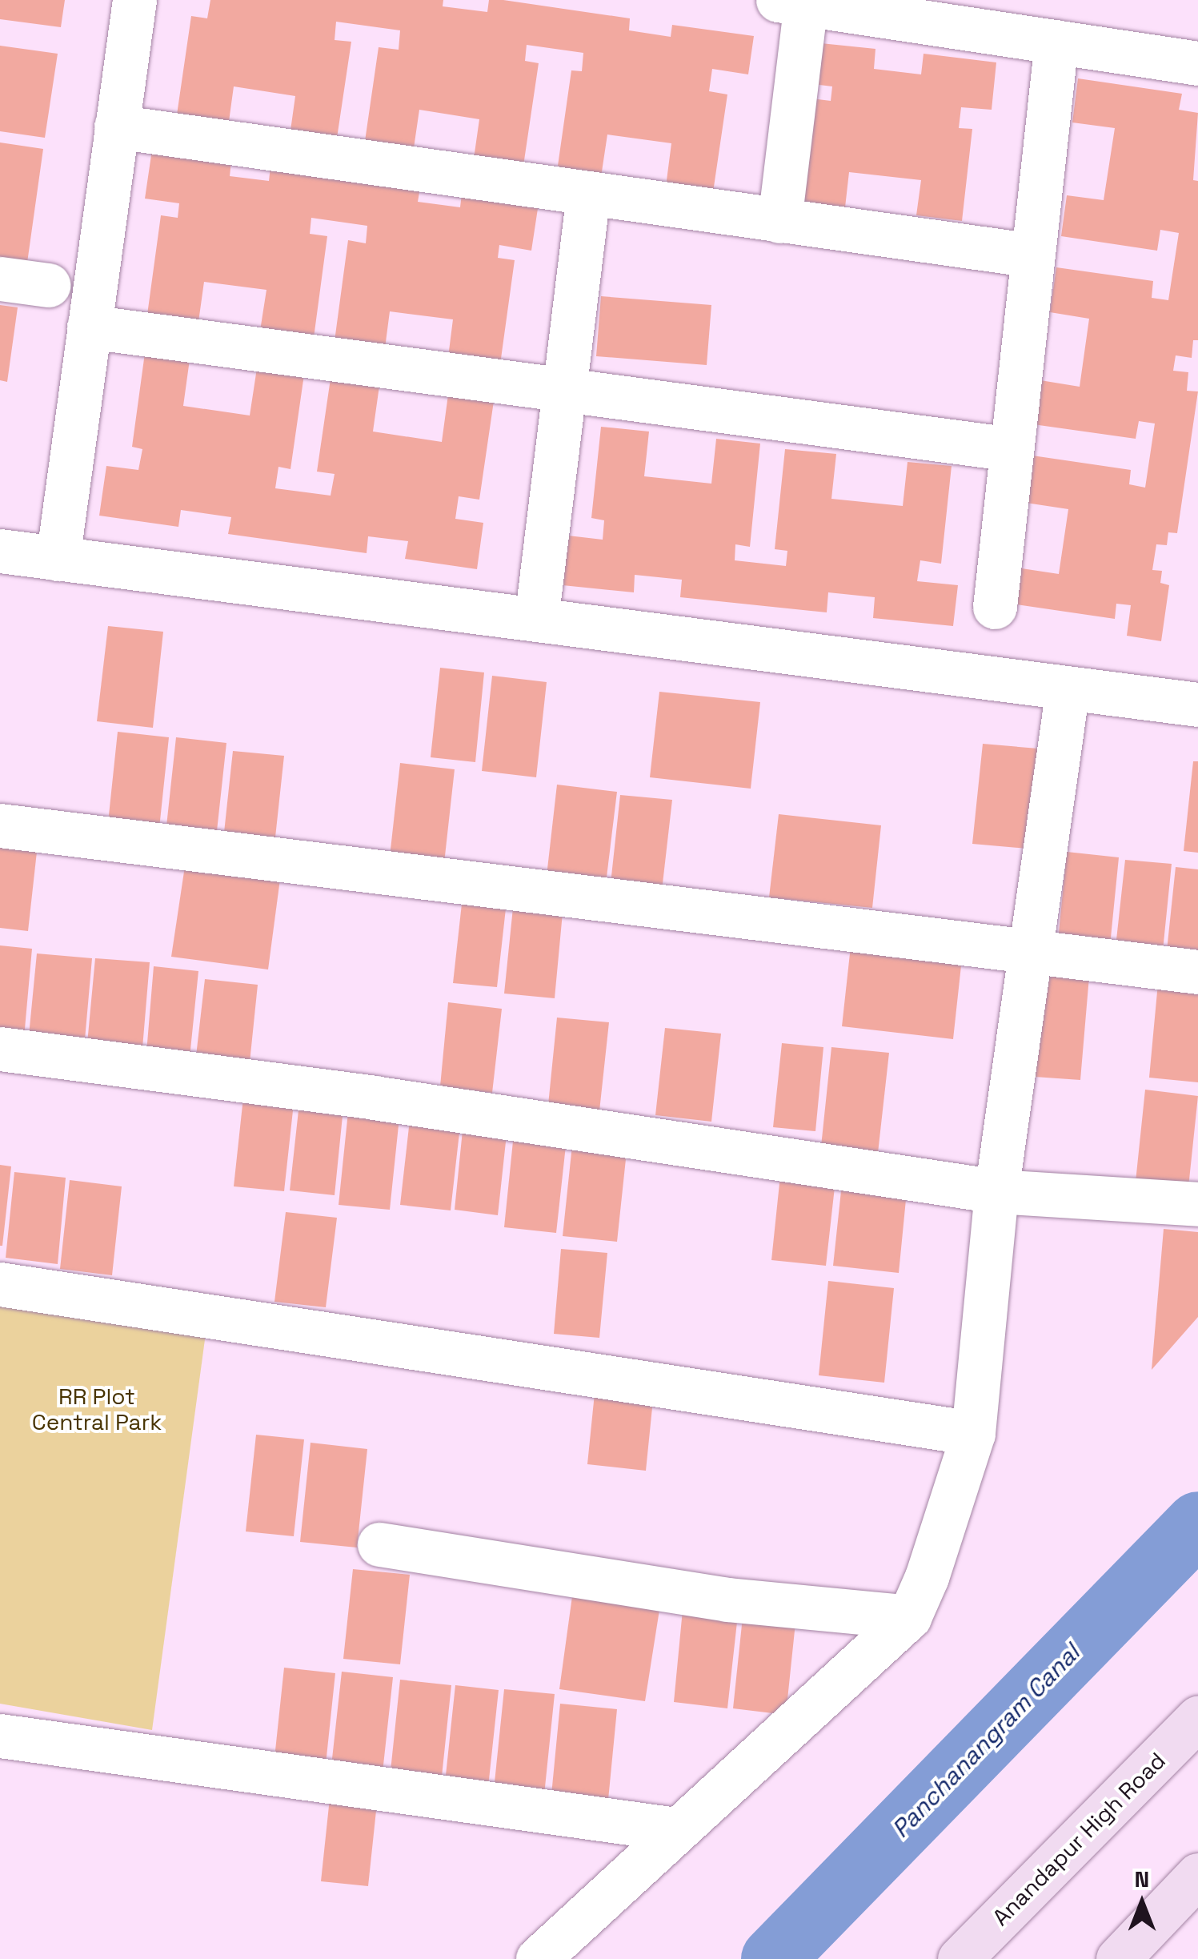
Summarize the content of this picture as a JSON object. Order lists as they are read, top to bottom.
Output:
{
  "streets": {
    "main road": ["Anandapur High Road"]
  },
  "water": ["Panchanangram Canal"],
  "parks": ["RR Plot Central Park"],
  "north": "top"
}
